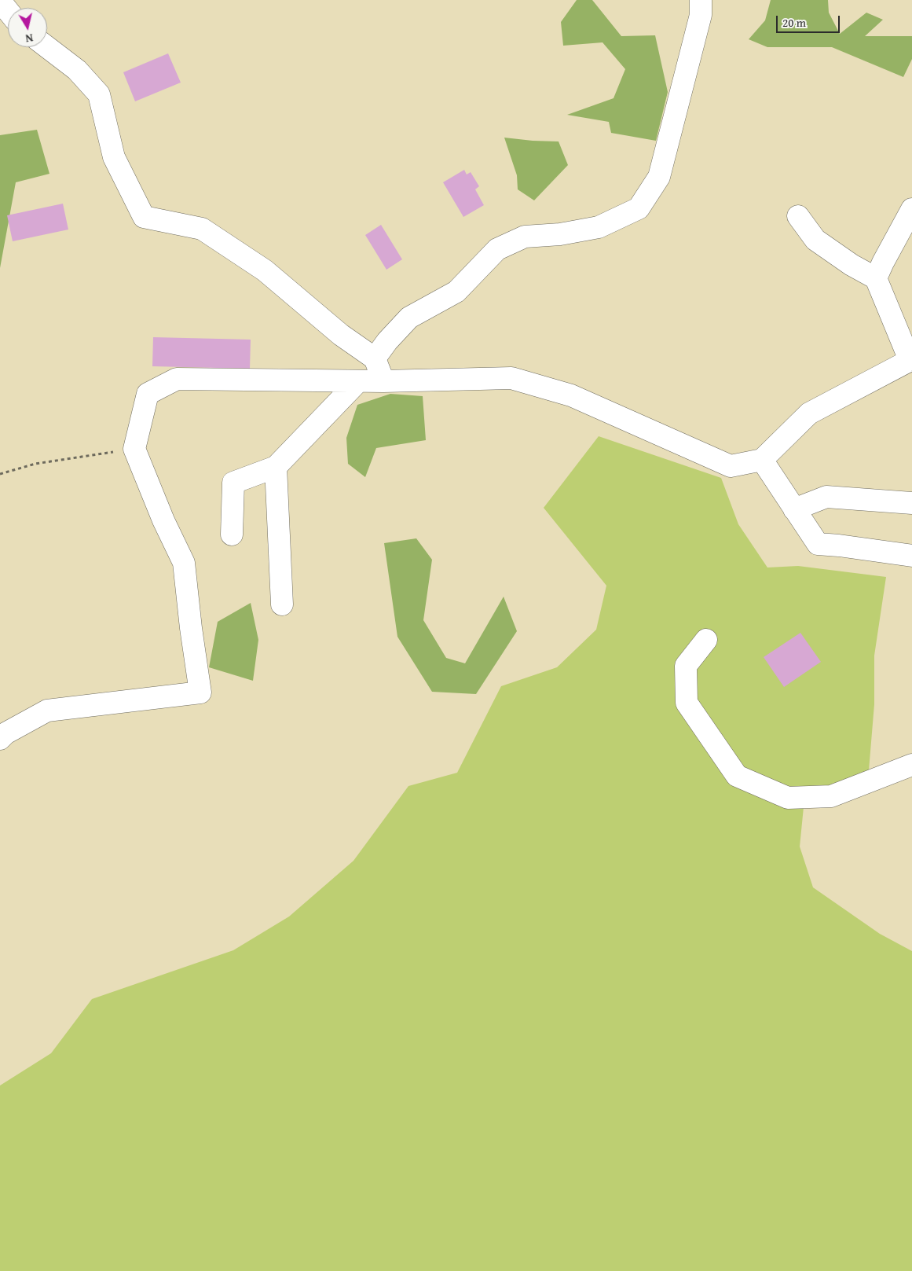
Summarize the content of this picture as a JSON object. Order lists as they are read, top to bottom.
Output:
{
  "scale_bar": "20 m",
  "north": "bottom"
}
